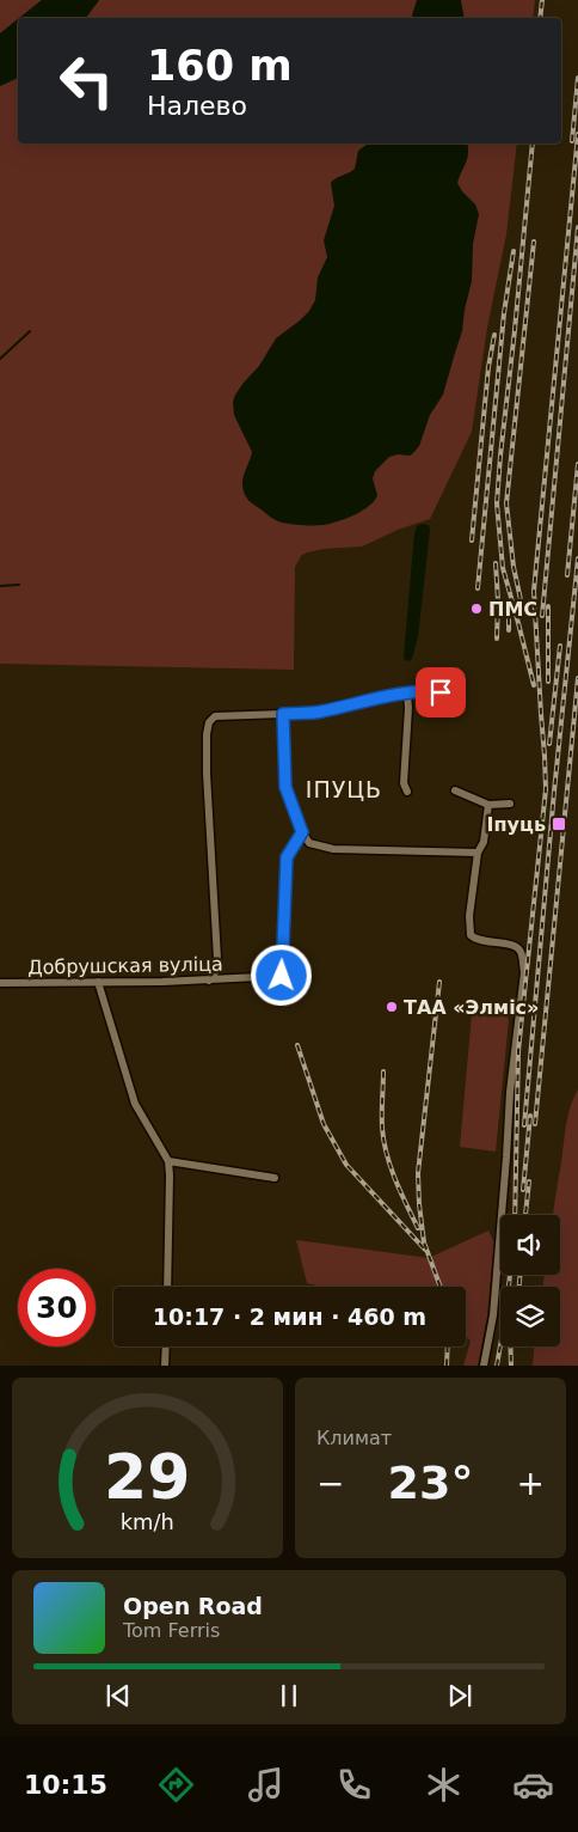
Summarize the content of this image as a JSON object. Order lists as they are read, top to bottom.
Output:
{
  "streets": {
    "street": ["Добрушская вуліца"]
  },
  "districts": ["ІПУЦЬ"],
  "places": {
    "other": ["ПМС", "ТАА «Элміс»"],
    "transit": ["Іпуць"]
  },
  "page": {
    "turn": ["160 m", "Налево"],
    "limit": "30",
    "trip": "10:17 · 2 мин · 460 m",
    "tile": "Климат",
    "heat": ["−", "23°", "+"],
    "song": ["Open Road", "Tom Ferris"],
    "tabs": "10:15",
    "gauge": ["29", "km/h"]
  }
}
